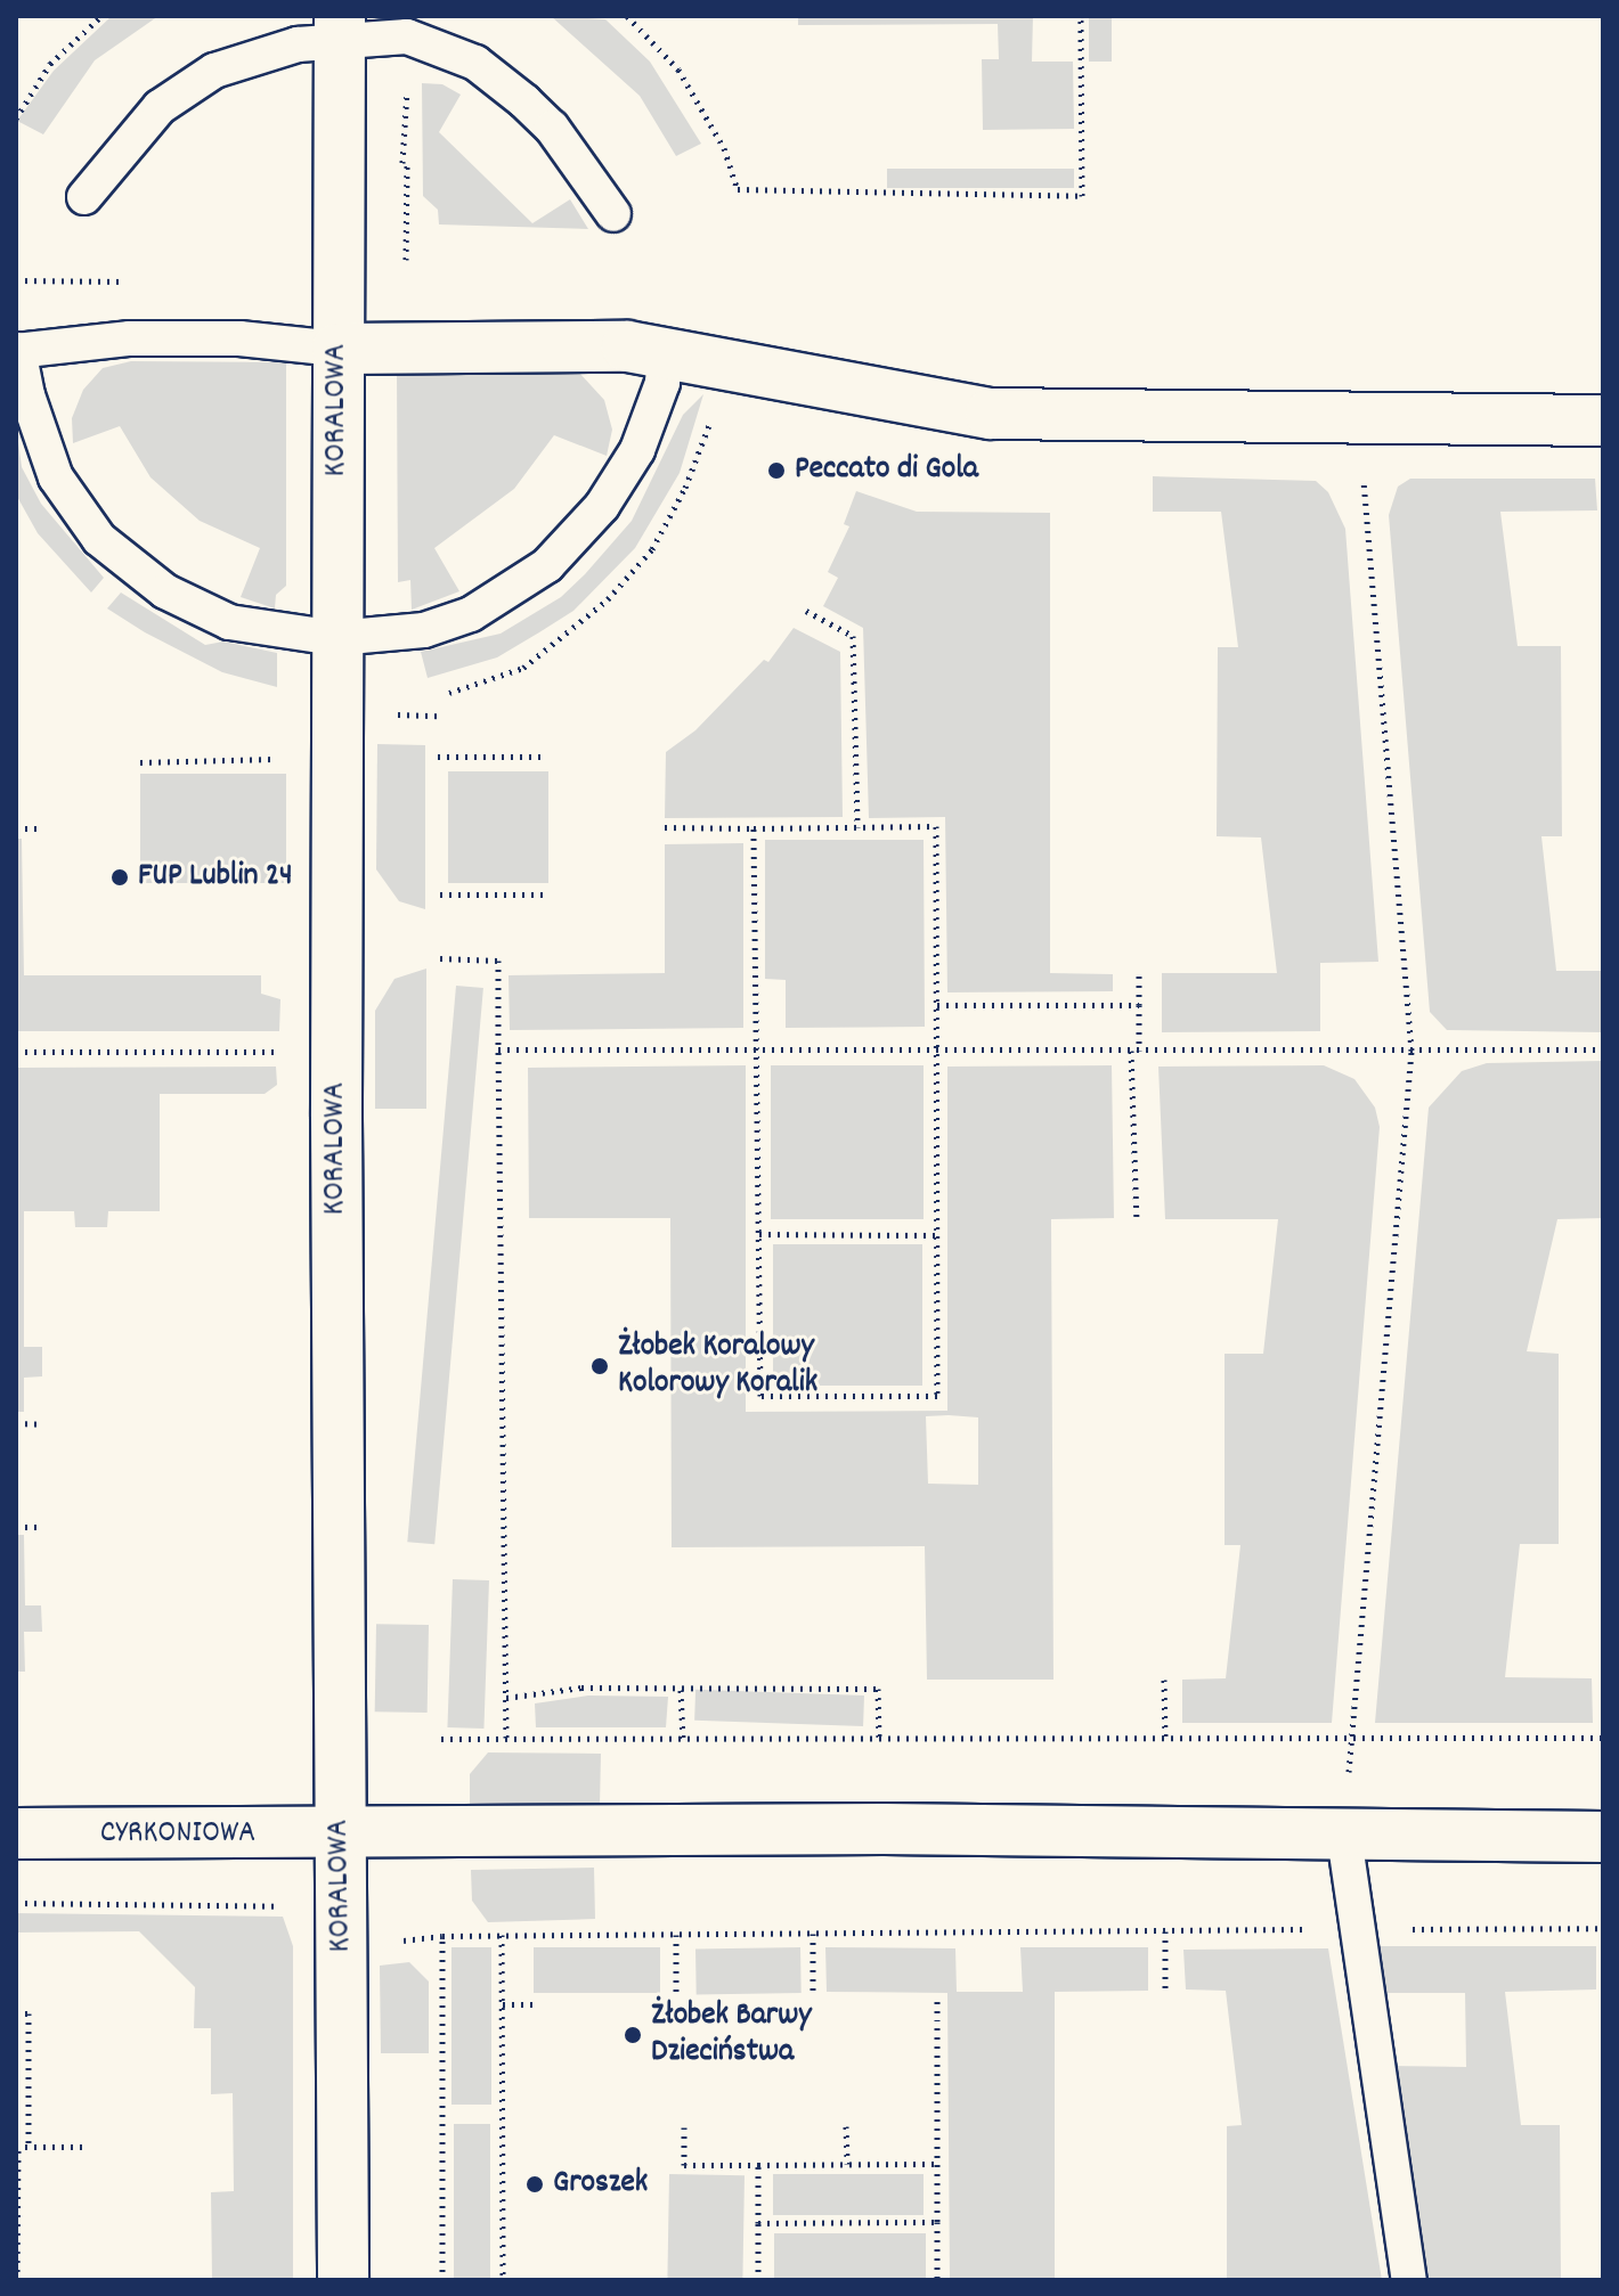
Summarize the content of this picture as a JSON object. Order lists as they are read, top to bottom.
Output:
{
  "streets": {
    "street": ["KORALOWA", "CYRKONIOWA"]
  },
  "crossings": [
    ["KORALOWA", "CYRKONIOWA"]
  ],
  "places": [
    "Peccato di Gola",
    "FUP Lublin 24",
    "Żłobek Koralowy Kolorowy Koralik",
    "Żłobek Barwy Dzieciństwa",
    "Groszek"
  ]
}
